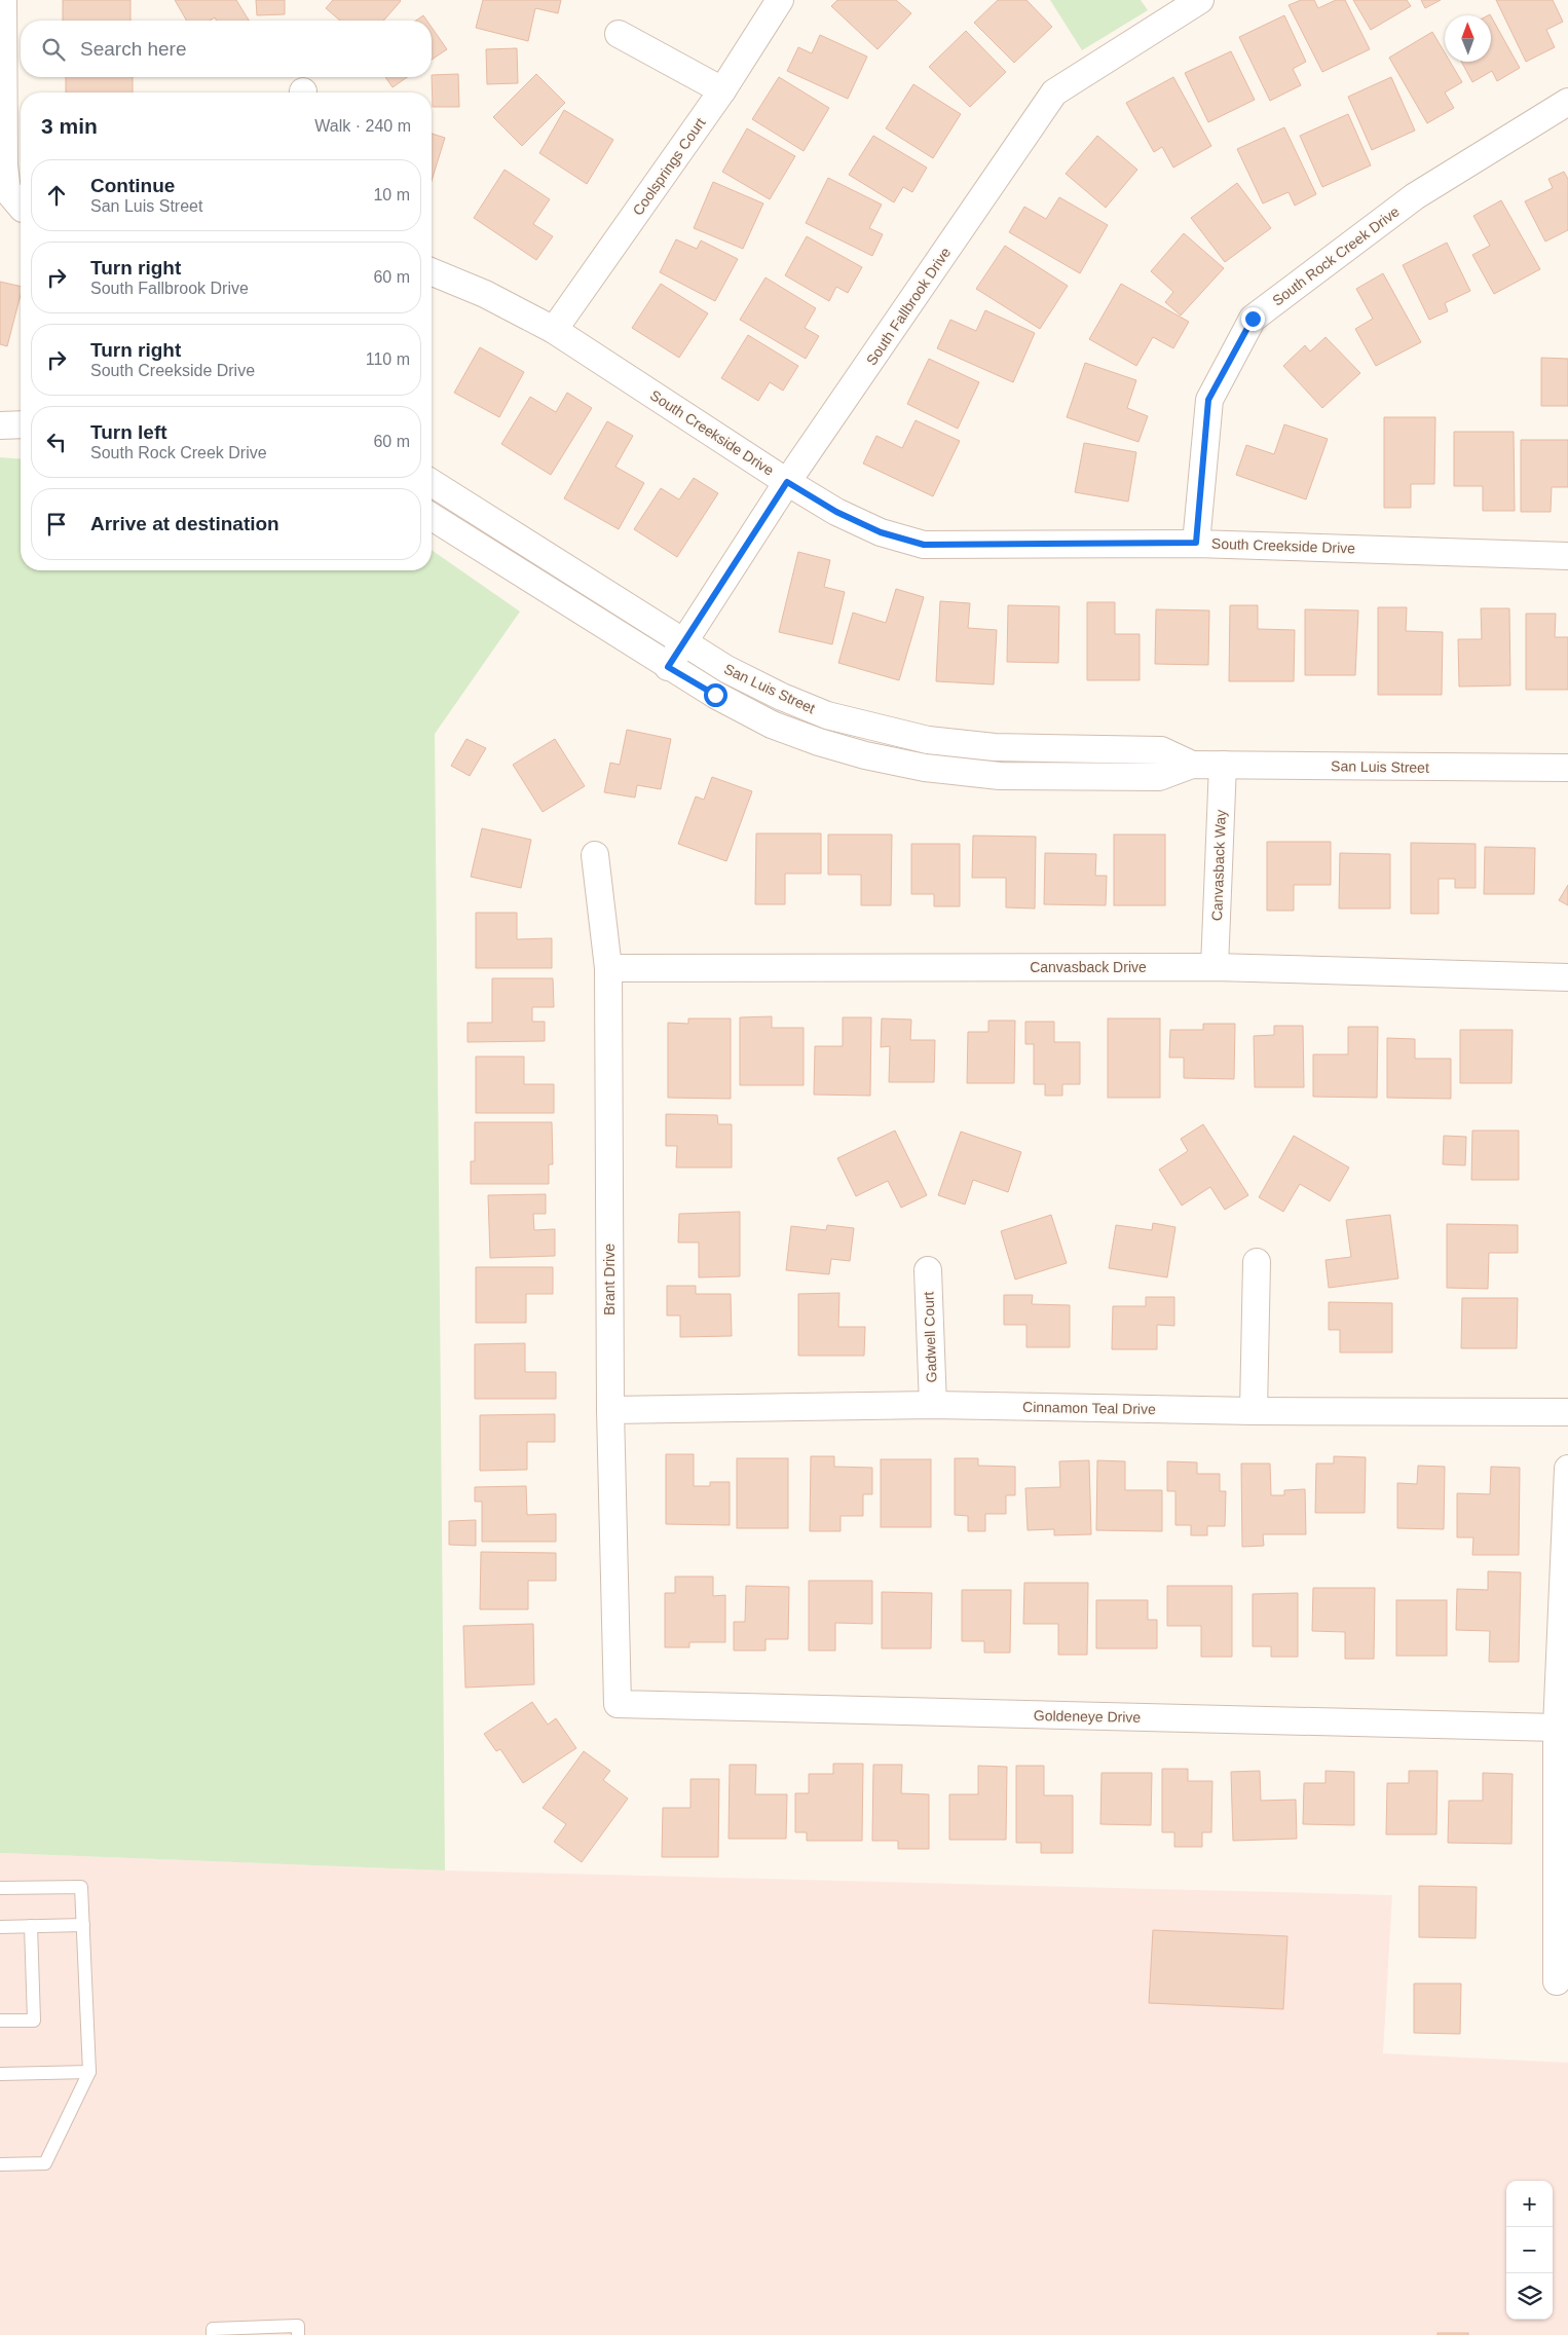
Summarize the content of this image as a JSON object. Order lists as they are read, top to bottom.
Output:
{
  "streets": {
    "street": [
      "Coolsprings Court",
      "South Rock Creek Drive",
      "South Fallbrook Drive",
      "South Creekside Drive",
      "San Luis Street",
      "Canvasback Way",
      "Canvasback Drive",
      "Brant Drive",
      "Gadwell Court",
      "Cinnamon Teal Drive",
      "Goldeneye Drive"
    ]
  },
  "crossings": [
    ["Coolsprings Court", "South Creekside Drive"],
    ["South Rock Creek Drive", "South Creekside Drive"],
    ["South Fallbrook Drive", "South Creekside Drive"],
    ["South Fallbrook Drive", "San Luis Street"],
    ["San Luis Street", "Canvasback Way"],
    ["Canvasback Way", "Canvasback Drive"],
    ["Canvasback Drive", "Brant Drive"],
    ["Brant Drive", "Cinnamon Teal Drive"],
    ["Brant Drive", "Goldeneye Drive"],
    ["Gadwell Court", "Cinnamon Teal Drive"]
  ],
  "north": "top",
  "page": {
    "search": "Search here",
    "heading": ["3 min", "Walk · 240 m"],
    "list": [
      ["Continue", "San Luis Street", "10 m"],
      ["Turn right", "South Fallbrook Drive", "60 m"],
      ["Turn right", "South Creekside Drive", "110 m"],
      ["Turn left", "South Rock Creek Drive", "60 m"],
      "Arrive at destination"
    ],
    "map_buttons": ["+", "−"]
  }
}
